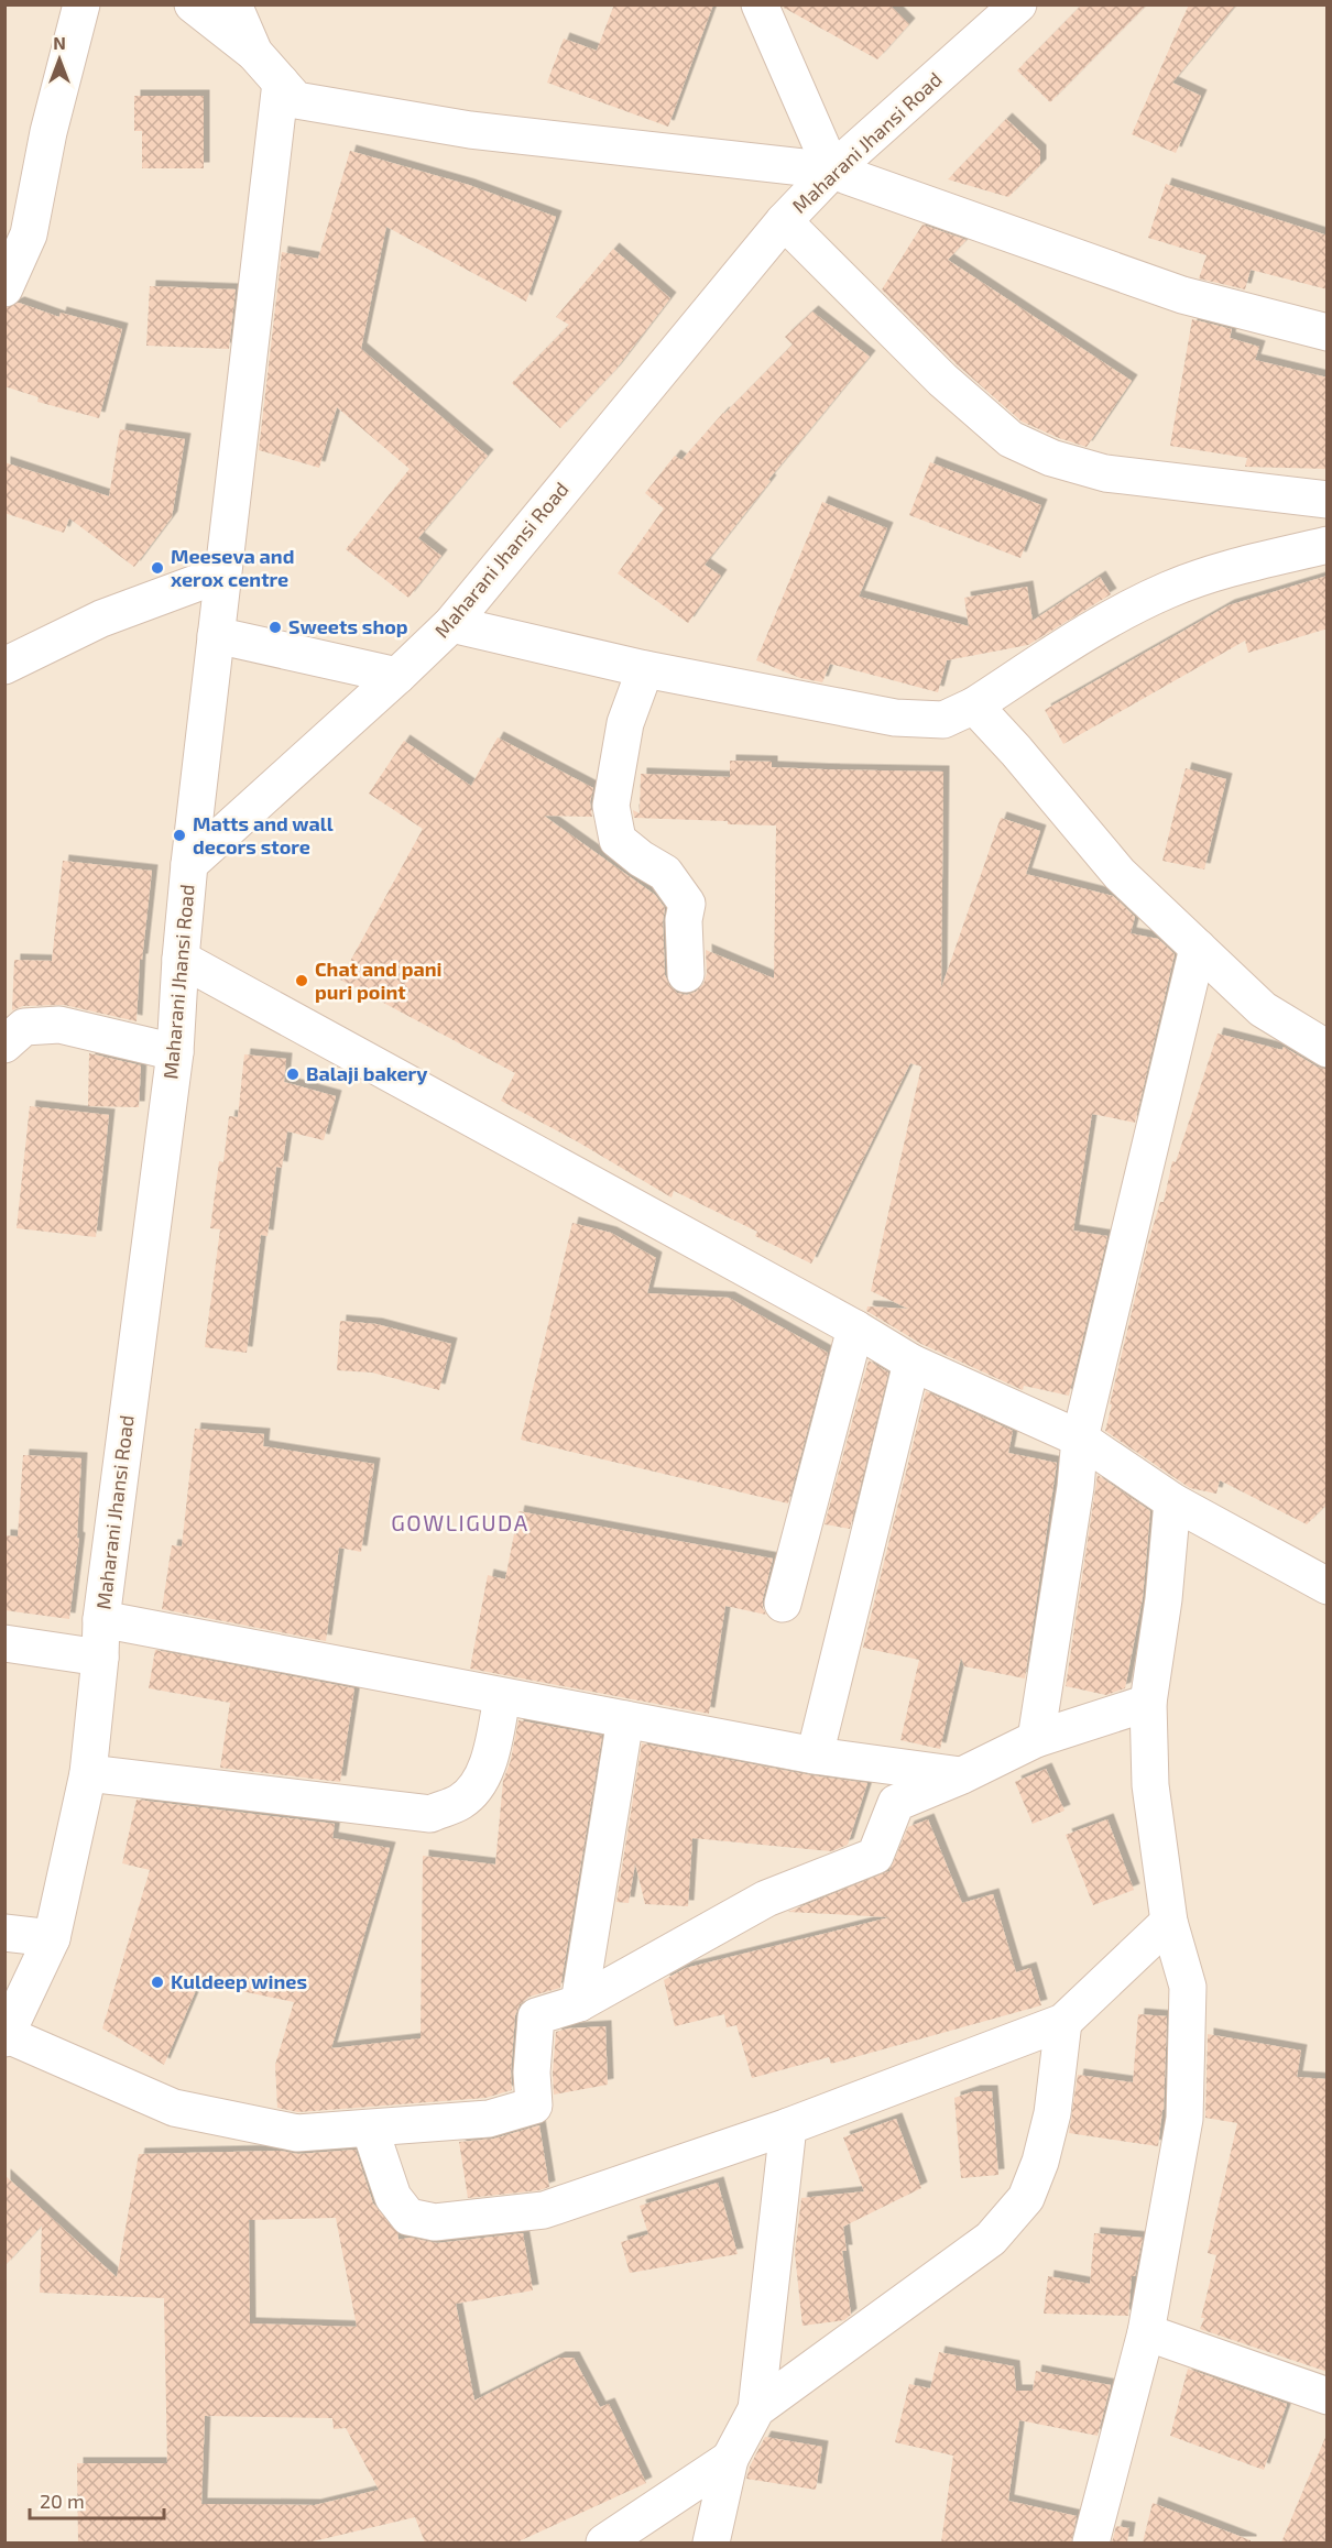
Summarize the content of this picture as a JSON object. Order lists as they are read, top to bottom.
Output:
{
  "streets": {
    "street": ["Maharani Jhansi Road"]
  },
  "districts": ["GOWLIGUDA"],
  "places": [
    "Meeseva and xerox centre",
    "Sweets shop",
    "Matts and wall decors store",
    "Chat and pani puri point",
    "Balaji bakery",
    "Kuldeep wines"
  ],
  "scale_bar": "20 m",
  "north": "top"
}
